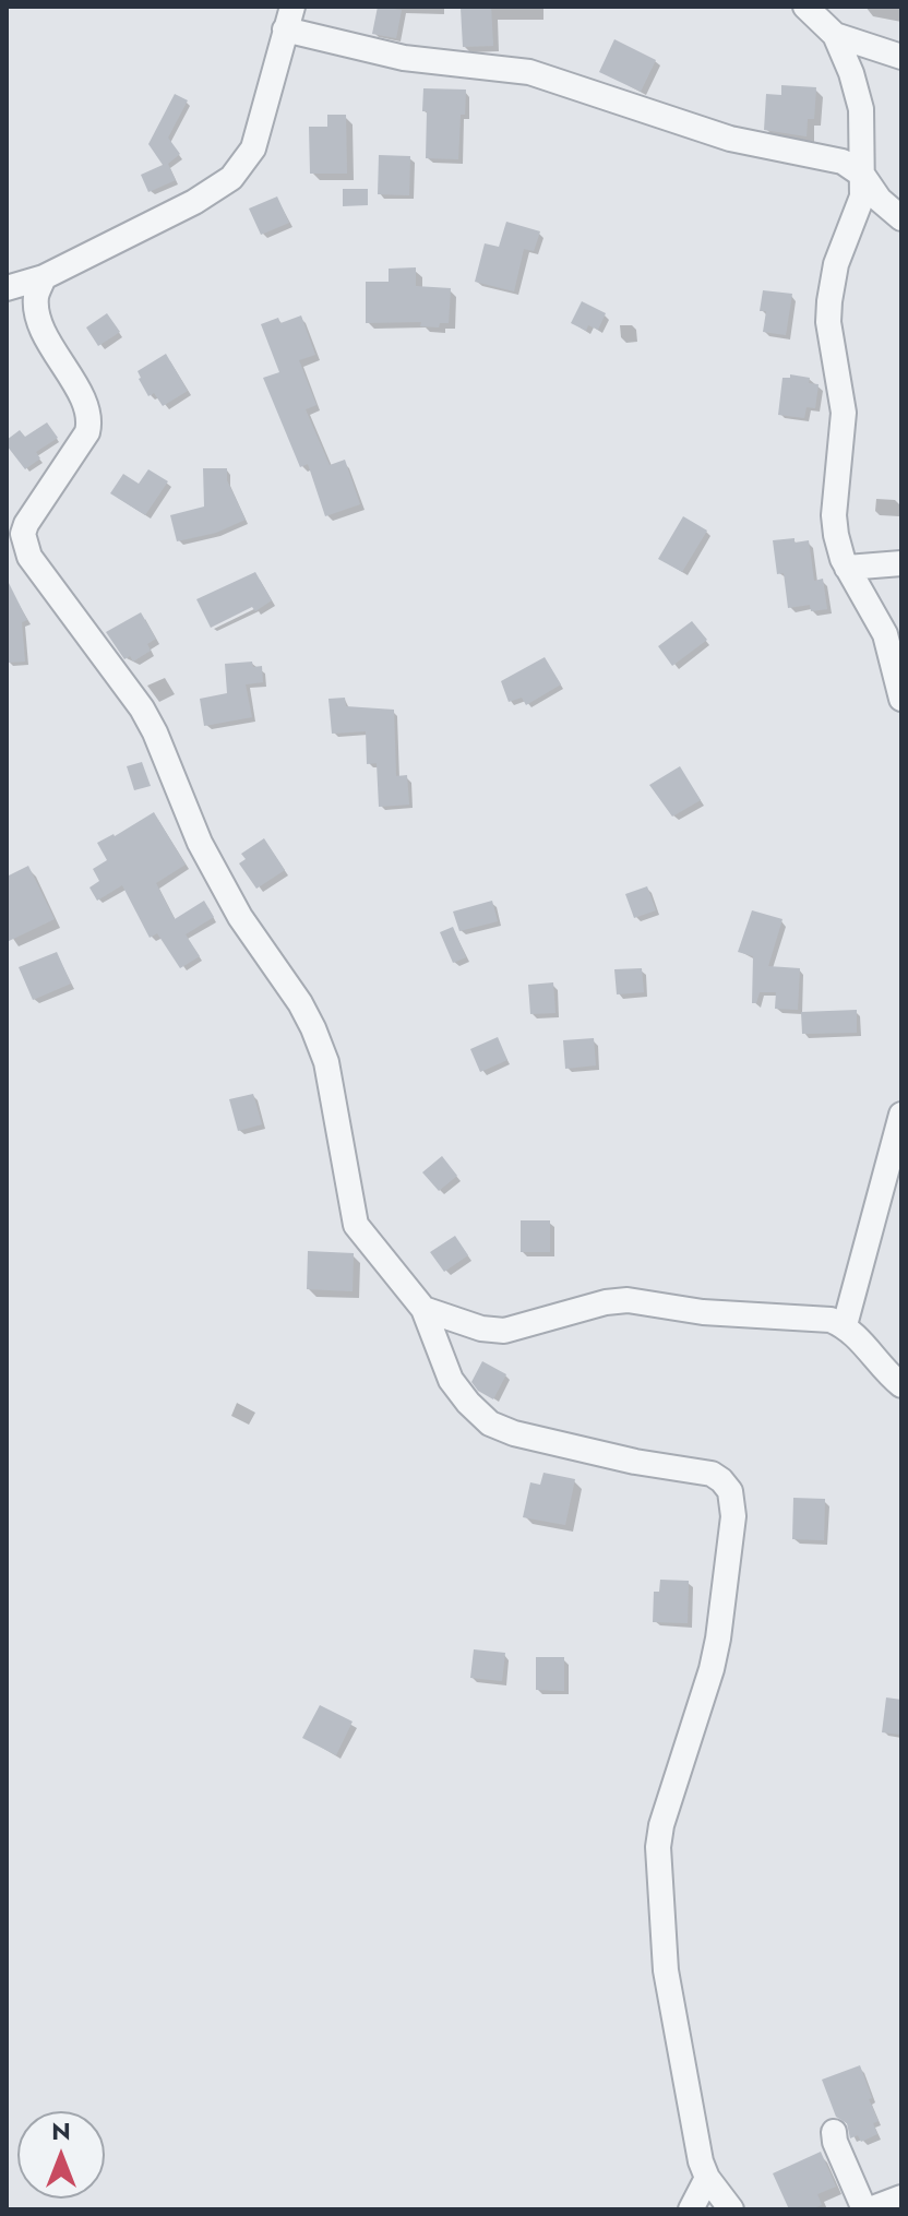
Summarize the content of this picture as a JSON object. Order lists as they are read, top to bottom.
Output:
{
  "north": "top"
}
